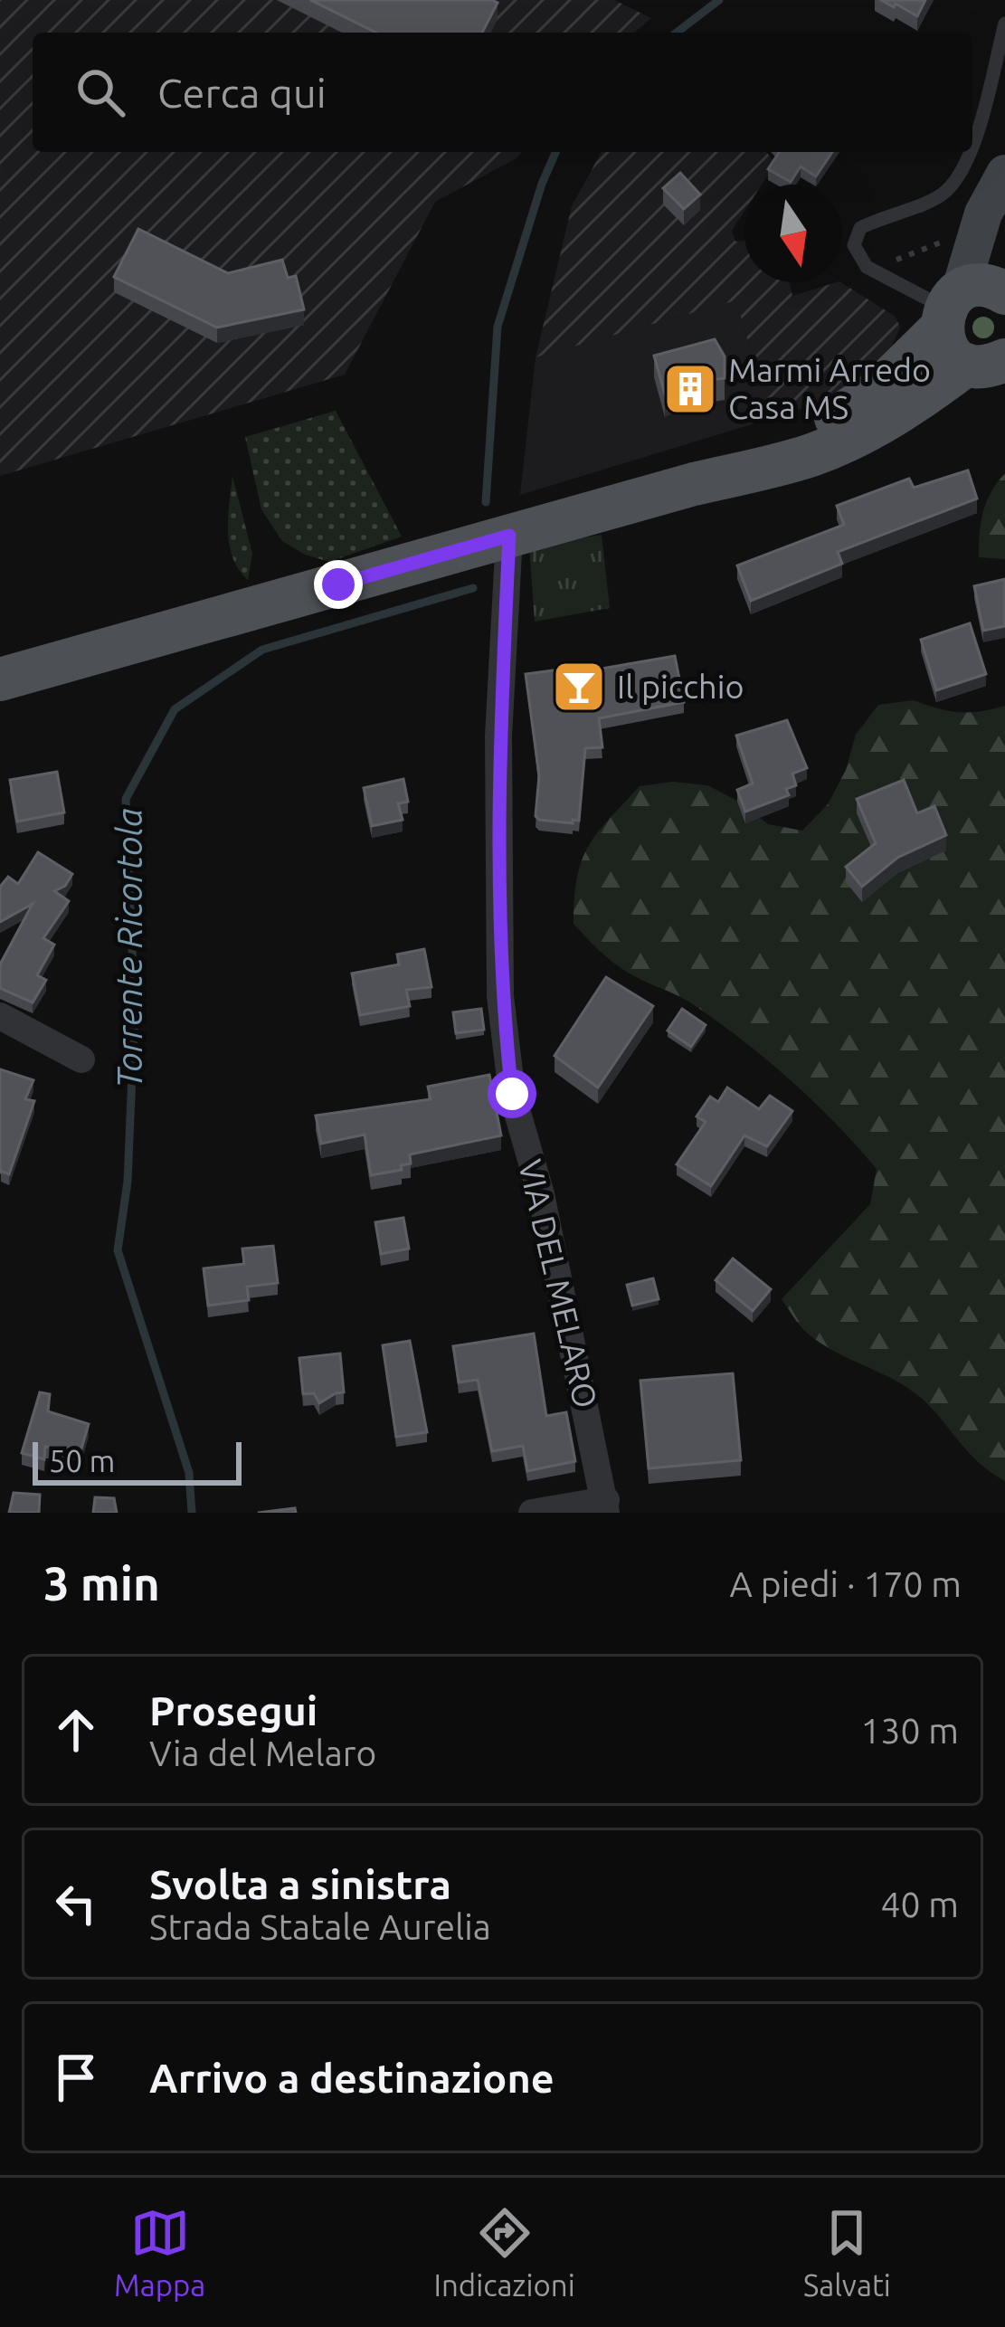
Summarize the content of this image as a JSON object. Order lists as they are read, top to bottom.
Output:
{
  "streets": {
    "street": ["VIA DEL MELARO"]
  },
  "water": ["Torrente Ricortola"],
  "places": {
    "building": ["Marmi Arredo Casa MS"],
    "bar": ["Il picchio"]
  },
  "scale_bar": "50 m",
  "north": "bottom",
  "page": {
    "search": "Cerca qui",
    "scale": "50 m",
    "heading": ["3 min", "A piedi · 170 m"],
    "list": [
      ["Prosegui", "Via del Melaro", "130 m"],
      ["Svolta a sinistra", "Strada Statale Aurelia", "40 m"],
      "Arrivo a destinazione"
    ],
    "nav": ["Mappa", "Indicazioni", "Salvati"]
  }
}
